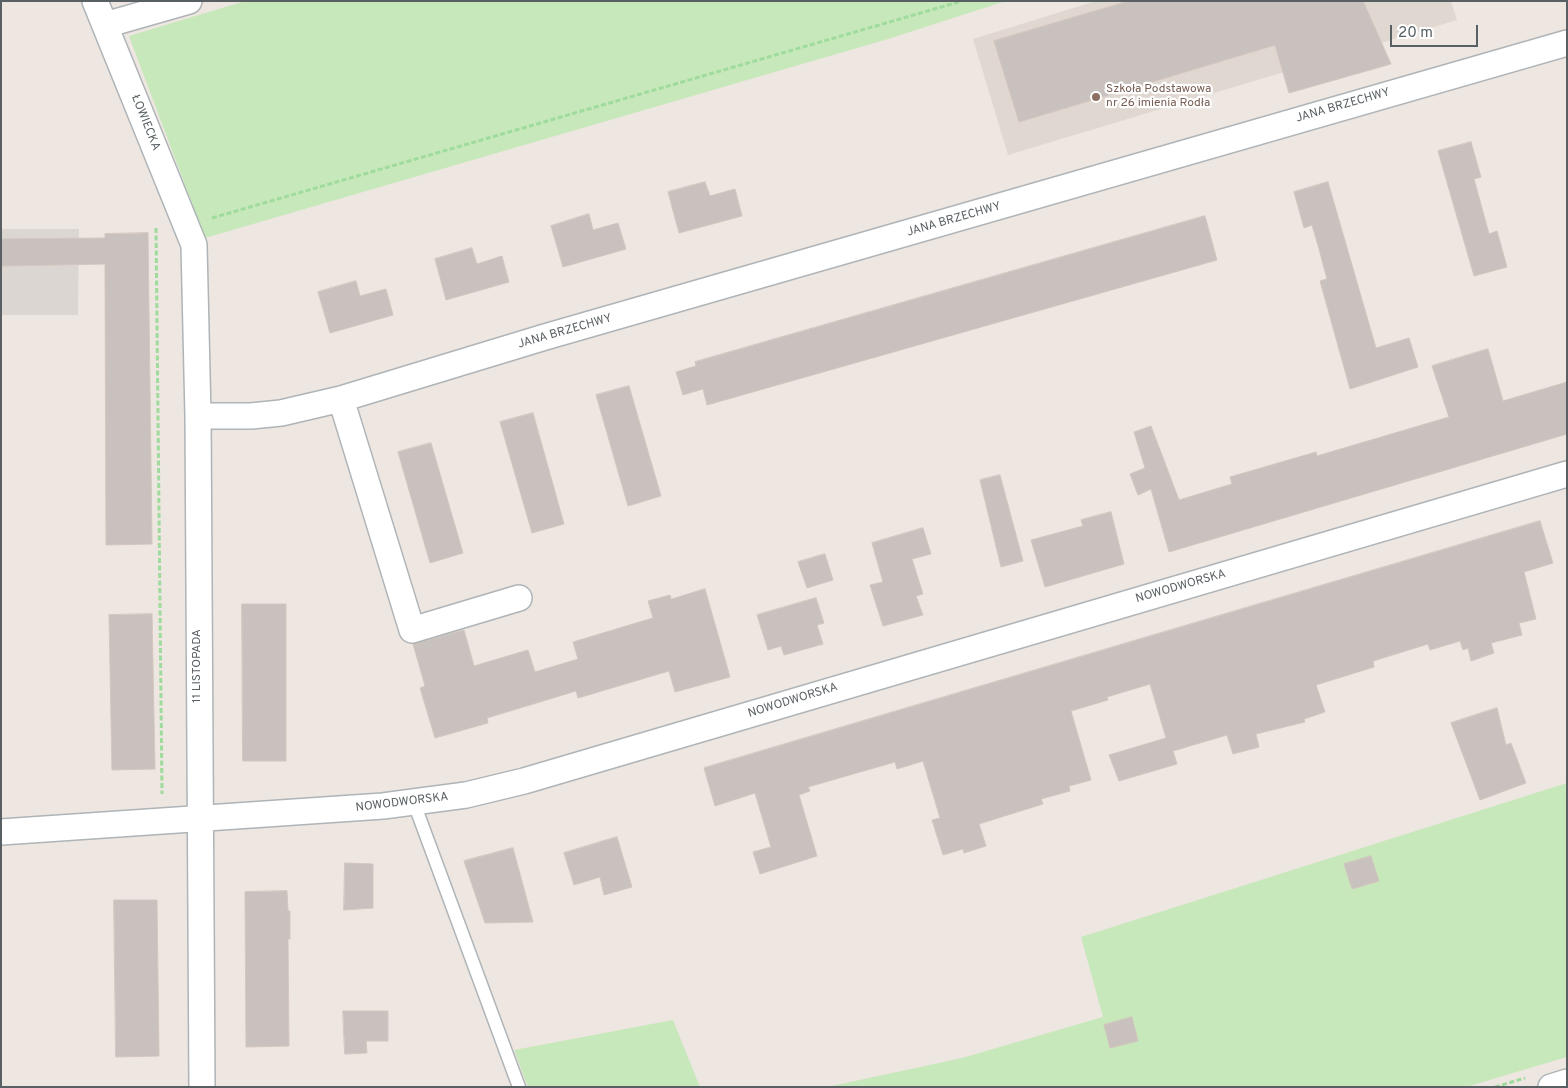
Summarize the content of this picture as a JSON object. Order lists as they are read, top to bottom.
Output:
{
  "streets": {
    "street": [
      "JANA BRZECHWY",
      "ŁOWIECKA",
      "NOWODWORSKA",
      "11 LISTOPADA"
    ]
  },
  "crossings": [
    ["JANA BRZECHWY", "11 LISTOPADA"],
    ["ŁOWIECKA", "11 LISTOPADA"],
    ["NOWODWORSKA", "11 LISTOPADA"]
  ],
  "places": ["Szkoła Podstawowa nr 26 imienia Rodła"],
  "scale_bar": "20 m"
}
